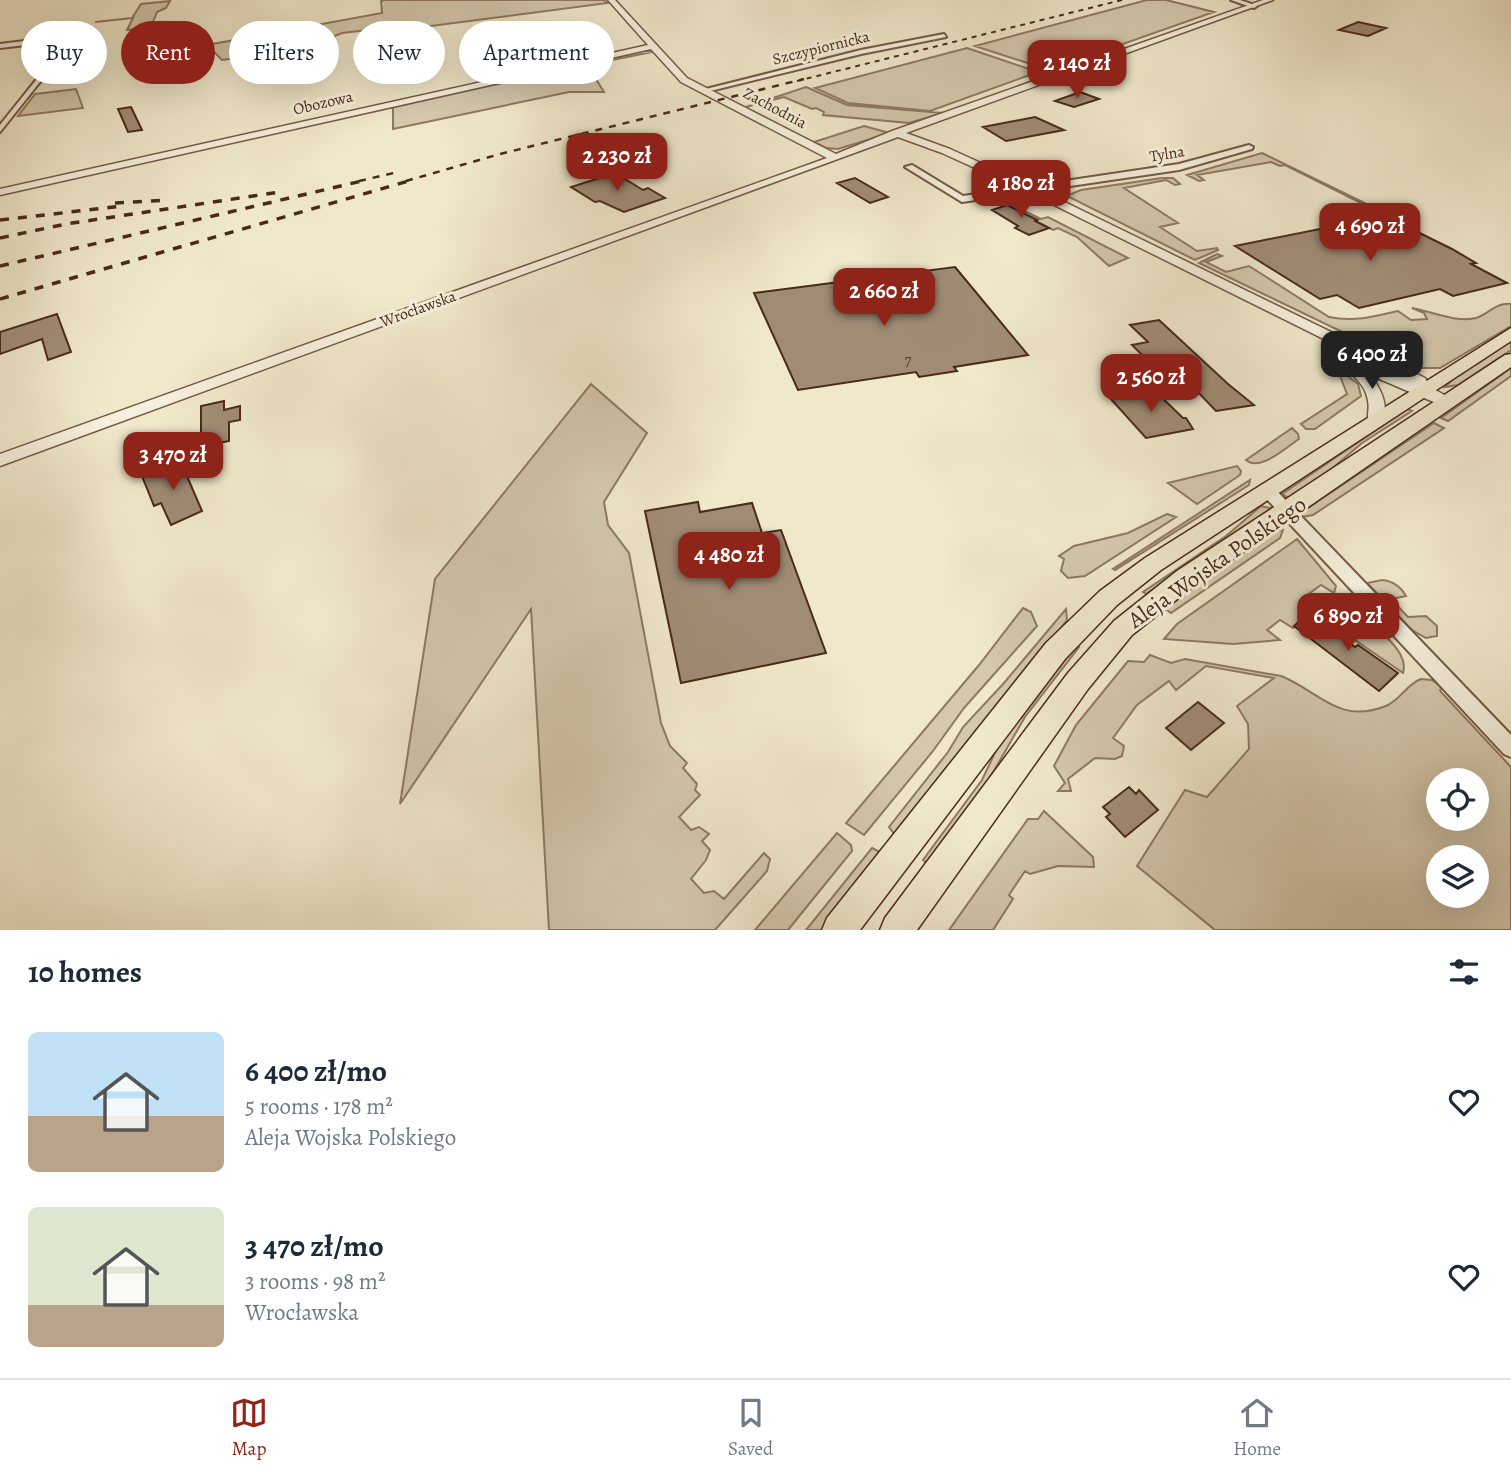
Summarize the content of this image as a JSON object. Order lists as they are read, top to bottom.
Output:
{
  "streets": {
    "main road": ["Aleja Wojska Polskiego"],
    "street": [
      "Szczypiornicka",
      "Obozowa",
      "Zachodnia",
      "Tylna",
      "Wrocławska"
    ]
  },
  "crossings": [
    ["Szczypiornicka", "Zachodnia"],
    ["Obozowa", "Zachodnia"],
    ["Zachodnia", "Wrocławska"]
  ],
  "house_numbers": ["7"],
  "page": {
    "chip": [
      "Buy",
      "Rent",
      "Filters",
      "New",
      "Apartment"
    ],
    "price": [
      "2 140 zł",
      "2 230 zł",
      "4 180 zł",
      "4 690 zł",
      "2 660 zł",
      "6 400 zł",
      "2 560 zł",
      "3 470 zł",
      "4 480 zł",
      "6 890 zł"
    ],
    "heading": "10 homes",
    "list": [
      {
        "name": "6 400 zł/mo",
        "note": "5 rooms · 178 m² · Aleja Wojska Polskiego"
      },
      {
        "name": "3 470 zł/mo",
        "note": "3 rooms · 98 m² · Wrocławska"
      }
    ],
    "tabs": ["Map", "Saved", "Home"]
  }
}
